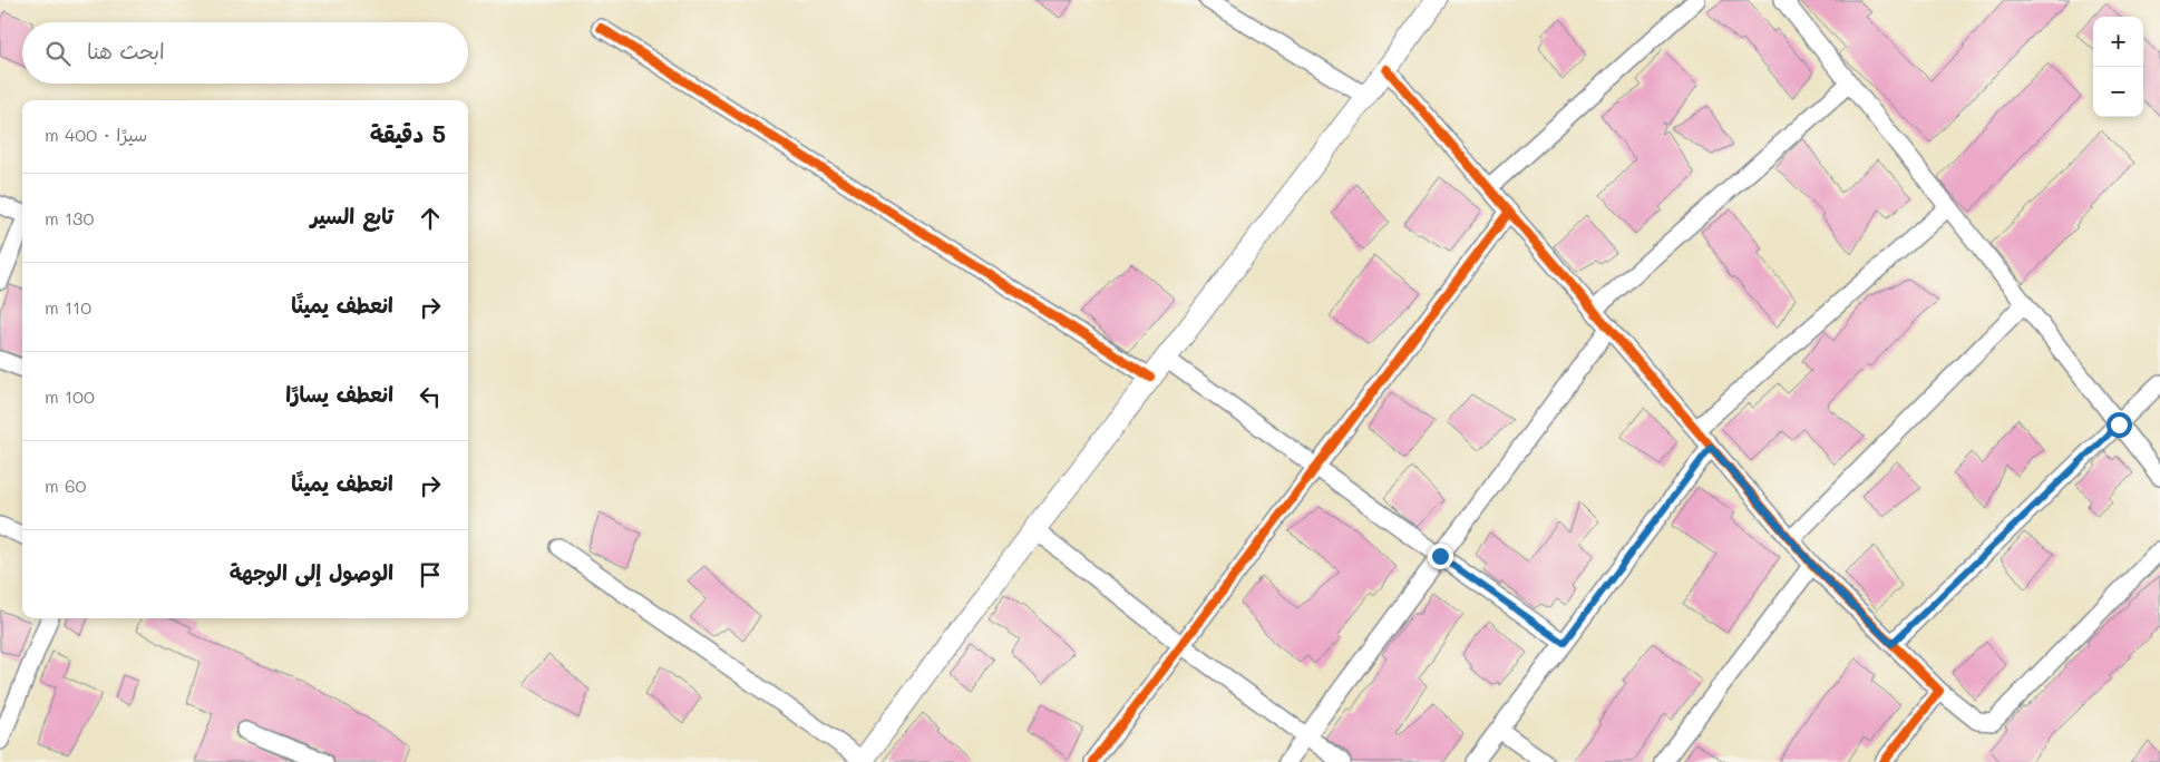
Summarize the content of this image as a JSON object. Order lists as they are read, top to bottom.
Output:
{
  "page": {
    "map_buttons": ["+", "−"],
    "search": "ابحث هنا",
    "heading": ["5 دقيقة", "سيرًا · 400 m"],
    "list": [
      ["تابع السير", "130 m"],
      ["انعطف يمينًا", "110 m"],
      ["انعطف يسارًا", "100 m"],
      ["انعطف يمينًا", "60 m"],
      "الوصول إلى الوجهة"
    ]
  }
}
